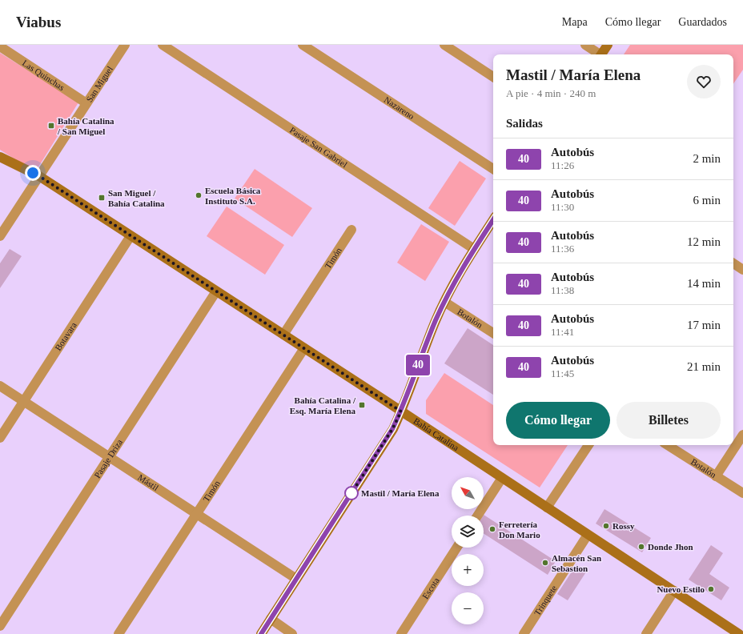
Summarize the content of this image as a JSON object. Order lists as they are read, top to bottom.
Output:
{
  "streets": {
    "street": [
      "Las Quinchas",
      "San Miguel",
      "Nazareno",
      "Pasaje San Gabriel",
      "Timón",
      "Botalón",
      "Botavara",
      "Bahía Catalina",
      "Pasaje Driza",
      "Mástil",
      "Escota",
      "Trinquete"
    ]
  },
  "crossings": [
    ["Las Quinchas", "San Miguel"],
    ["San Miguel", "Bahía Catalina"],
    ["Timón", "Bahía Catalina"],
    ["Timón", "Mástil"],
    ["Botavara", "Bahía Catalina"],
    ["Botavara", "Mástil"],
    ["Bahía Catalina", "Pasaje Driza"],
    ["Bahía Catalina", "Trinquete"],
    ["Pasaje Driza", "Mástil"]
  ],
  "places": {
    "transit": ["Bahía Catalina / San Miguel", "San Miguel / Bahía Catalina", "Bahía Catalina / Esq. María Elena"],
    "other": [
      "Escuela Básica Instituto S.A.",
      "Mastil / María Elena",
      "Rossy",
      "Ferretería Don Mario",
      "Donde Jhon",
      "Almacén San Sebastion",
      "Nuevo Estilo"
    ]
  },
  "lines": ["bus line 40"],
  "north": "top left",
  "page": {
    "header": "Viabus",
    "nav": ["Mapa", "Cómo llegar", "Guardados"],
    "on_map": "40",
    "heading": [
      ["Mastil / María Elena", "A pie · 4 min · 240 m"],
      "Salidas"
    ],
    "list": [
      {
        "mark": "40",
        "name": "Autobús",
        "note": "11:26",
        "value": "2 min"
      },
      {
        "mark": "40",
        "name": "Autobús",
        "note": "11:30",
        "value": "6 min"
      },
      {
        "mark": "40",
        "name": "Autobús",
        "note": "11:36",
        "value": "12 min"
      },
      {
        "mark": "40",
        "name": "Autobús",
        "note": "11:38",
        "value": "14 min"
      },
      {
        "mark": "40",
        "name": "Autobús",
        "note": "11:41",
        "value": "17 min"
      },
      {
        "mark": "40",
        "name": "Autobús",
        "note": "11:45",
        "value": "21 min"
      }
    ],
    "buttons": ["Cómo llegar", "Billetes"],
    "map_buttons": ["+", "−"]
  }
}
